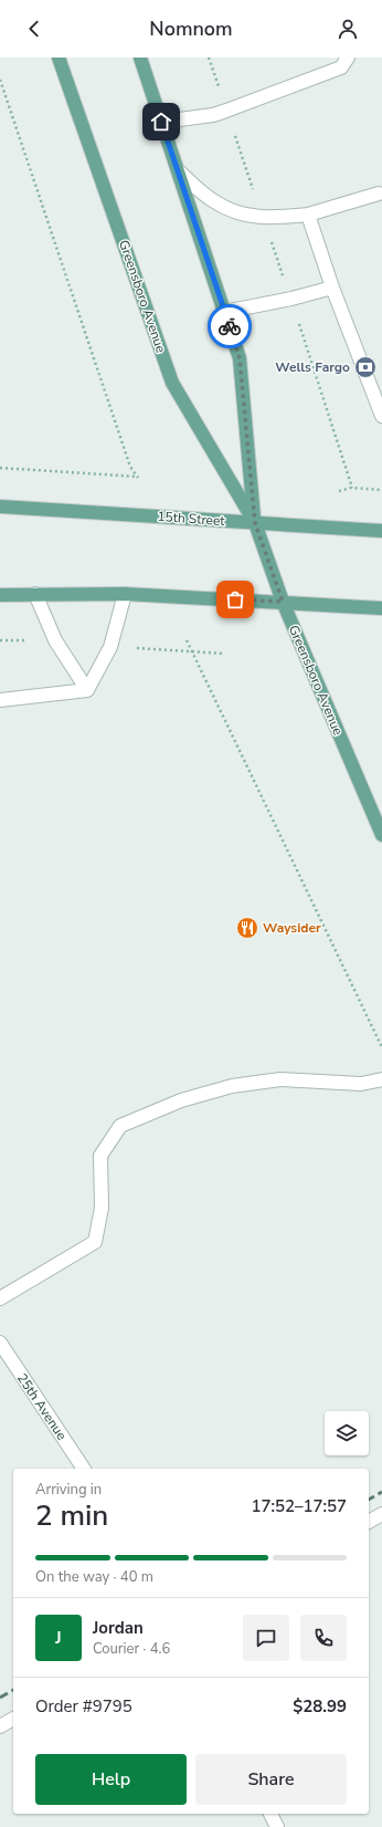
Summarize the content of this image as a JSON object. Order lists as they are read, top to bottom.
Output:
{
  "streets": {
    "main road": ["Greensboro Avenue", "15th Street"],
    "street": ["25th Avenue"]
  },
  "crossings": [
    ["Greensboro Avenue", "15th Street"]
  ],
  "places": {
    "bank": ["Wells Fargo"],
    "restaurant": ["Waysider"]
  },
  "page": {
    "header": "Nomnom",
    "heading": ["2 min", "Arriving in", "17:52–17:57"],
    "panel": [
      "Jordan",
      "Courier · 4.6",
      "Order #9795",
      "$28.99"
    ],
    "bar": "On the way · 40 m",
    "round": "J",
    "buttons": ["Help", "Share"]
  }
}
